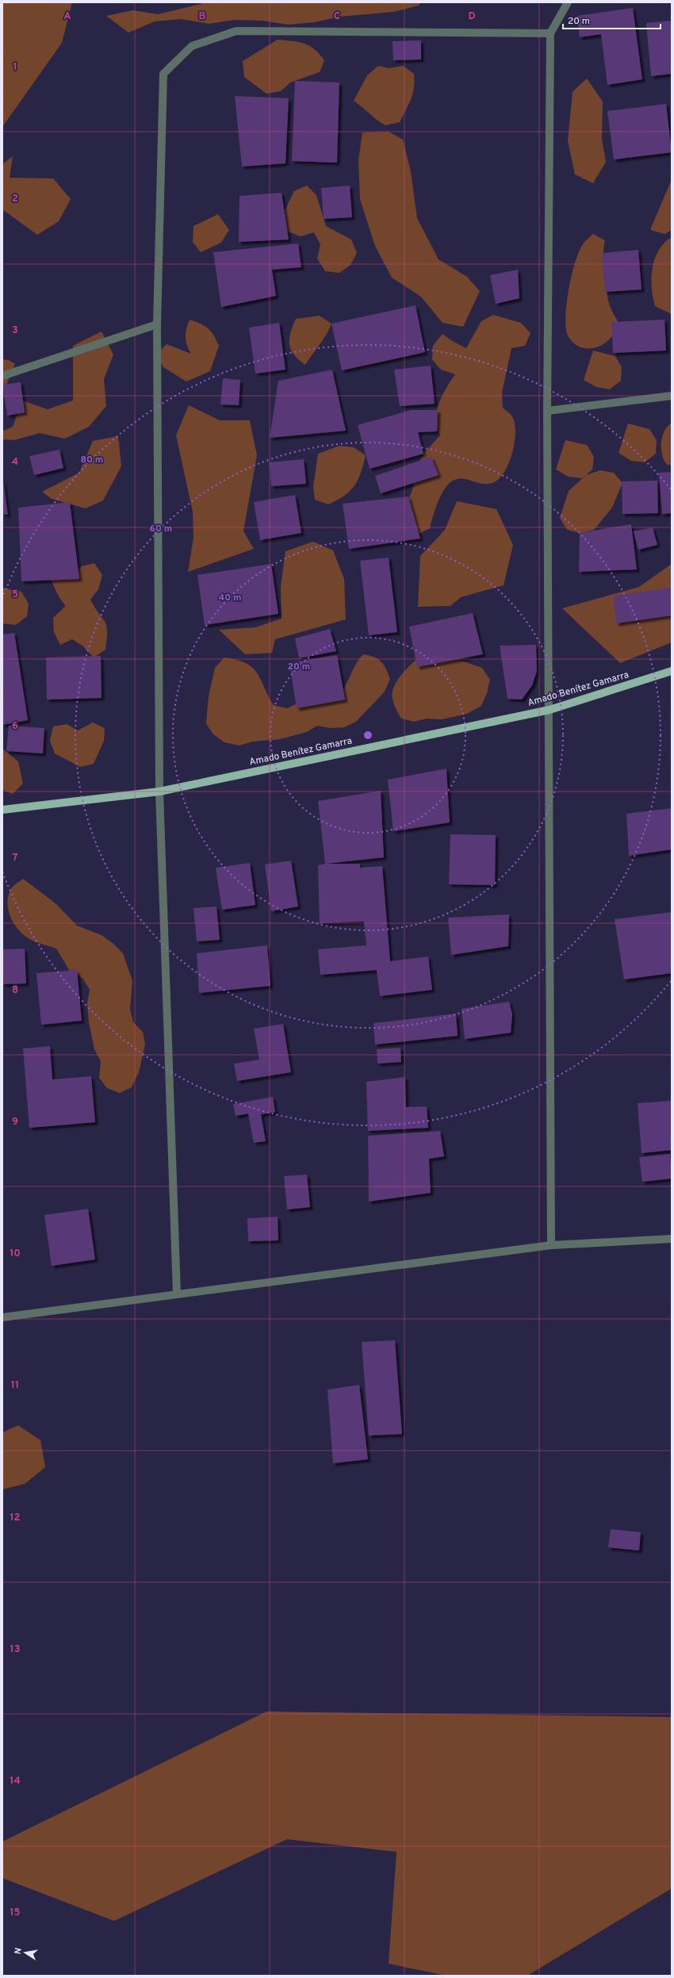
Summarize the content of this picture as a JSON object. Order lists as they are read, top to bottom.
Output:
{
  "streets": {
    "main road": ["Amado Benítez Gamarra"]
  },
  "scale_bar": "20 m",
  "north": "left",
  "grid": {
    "columns": [
      "A",
      "B",
      "C",
      "D"
    ],
    "rows": [
      "1",
      "2",
      "3",
      "4",
      "5",
      "6",
      "7",
      "8",
      "9",
      "10",
      "11",
      "12",
      "13",
      "14",
      "15"
    ]
  },
  "rings": [
    "80 m",
    "60 m",
    "40 m",
    "20 m"
  ]
}
